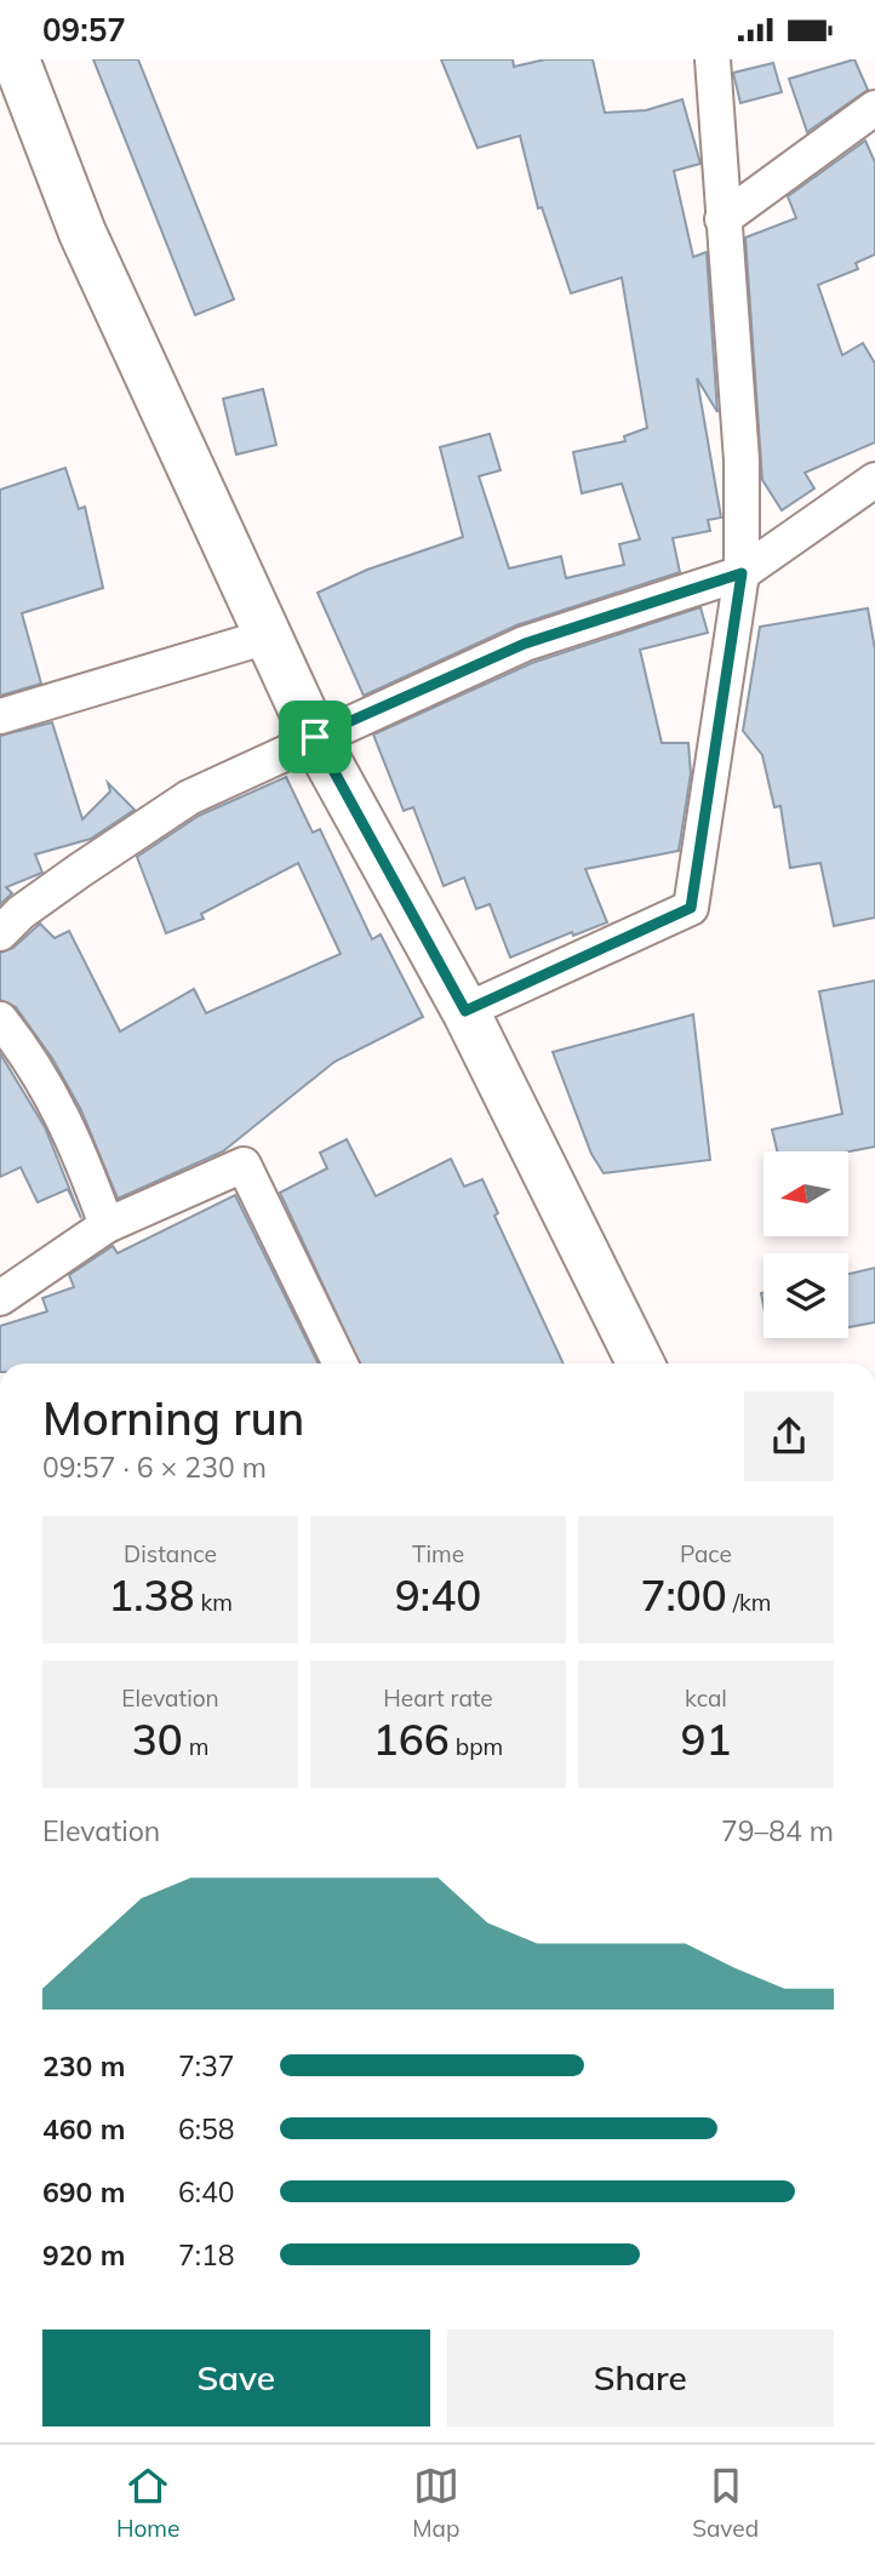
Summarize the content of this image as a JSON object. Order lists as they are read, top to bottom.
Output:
{
  "north": "left",
  "page": {
    "status": "09:57",
    "heading": ["Morning run", "09:57 · 6 × 230 m"],
    "stats": [
      ["Distance", "1.38 km"],
      ["Time", "9:40"],
      ["Pace", "7:00 /km"],
      ["Elevation", "30 m"],
      ["Heart rate", "166 bpm"],
      ["kcal", "91"]
    ],
    "chart": ["Elevation", "79–84 m"],
    "list": [
      {
        "name": "230 m",
        "note": "7:37"
      },
      {
        "name": "460 m",
        "note": "6:58"
      },
      {
        "name": "690 m",
        "note": "6:40"
      },
      {
        "name": "920 m",
        "note": "7:18"
      }
    ],
    "buttons": ["Save", "Share"],
    "tabs": ["Home", "Map", "Saved"]
  }
}
